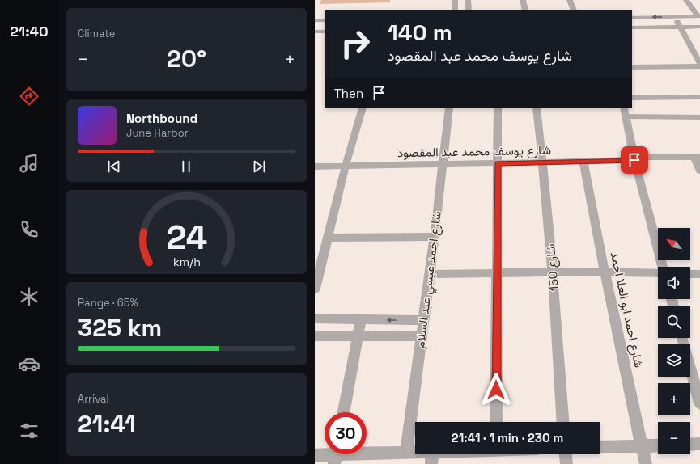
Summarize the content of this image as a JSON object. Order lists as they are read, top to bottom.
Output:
{
  "streets": {
    "street": [
      "شارع يوسف محمد عبد المقصود",
      "شارع 150",
      "شارع احمد عيسي عبد السلام",
      "شارع احمد ابو العلا احمد"
    ]
  },
  "crossings": [
    ["شارع يوسف محمد عبد المقصود", "شارع 150"],
    ["شارع يوسف محمد عبد المقصود", "شارع احمد عيسي عبد السلام"],
    ["شارع يوسف محمد عبد المقصود", "شارع احمد ابو العلا احمد"]
  ],
  "north": "top left",
  "page": {
    "tabs": "21:40",
    "tile": [
      "Climate",
      ["Range · 65%", "325 km"],
      ["Arrival", "21:41"]
    ],
    "turn": ["140 m", "شارع يوسف محمد عبد المقصود"],
    "heat": ["−", "20°", "+"],
    "then": "Then",
    "song": ["Northbound", "June Harbor"],
    "map_buttons": ["+", "−"],
    "limit": "30",
    "trip": "21:41 · 1 min · 230 m",
    "gauge": ["24", "km/h"]
  }
}
